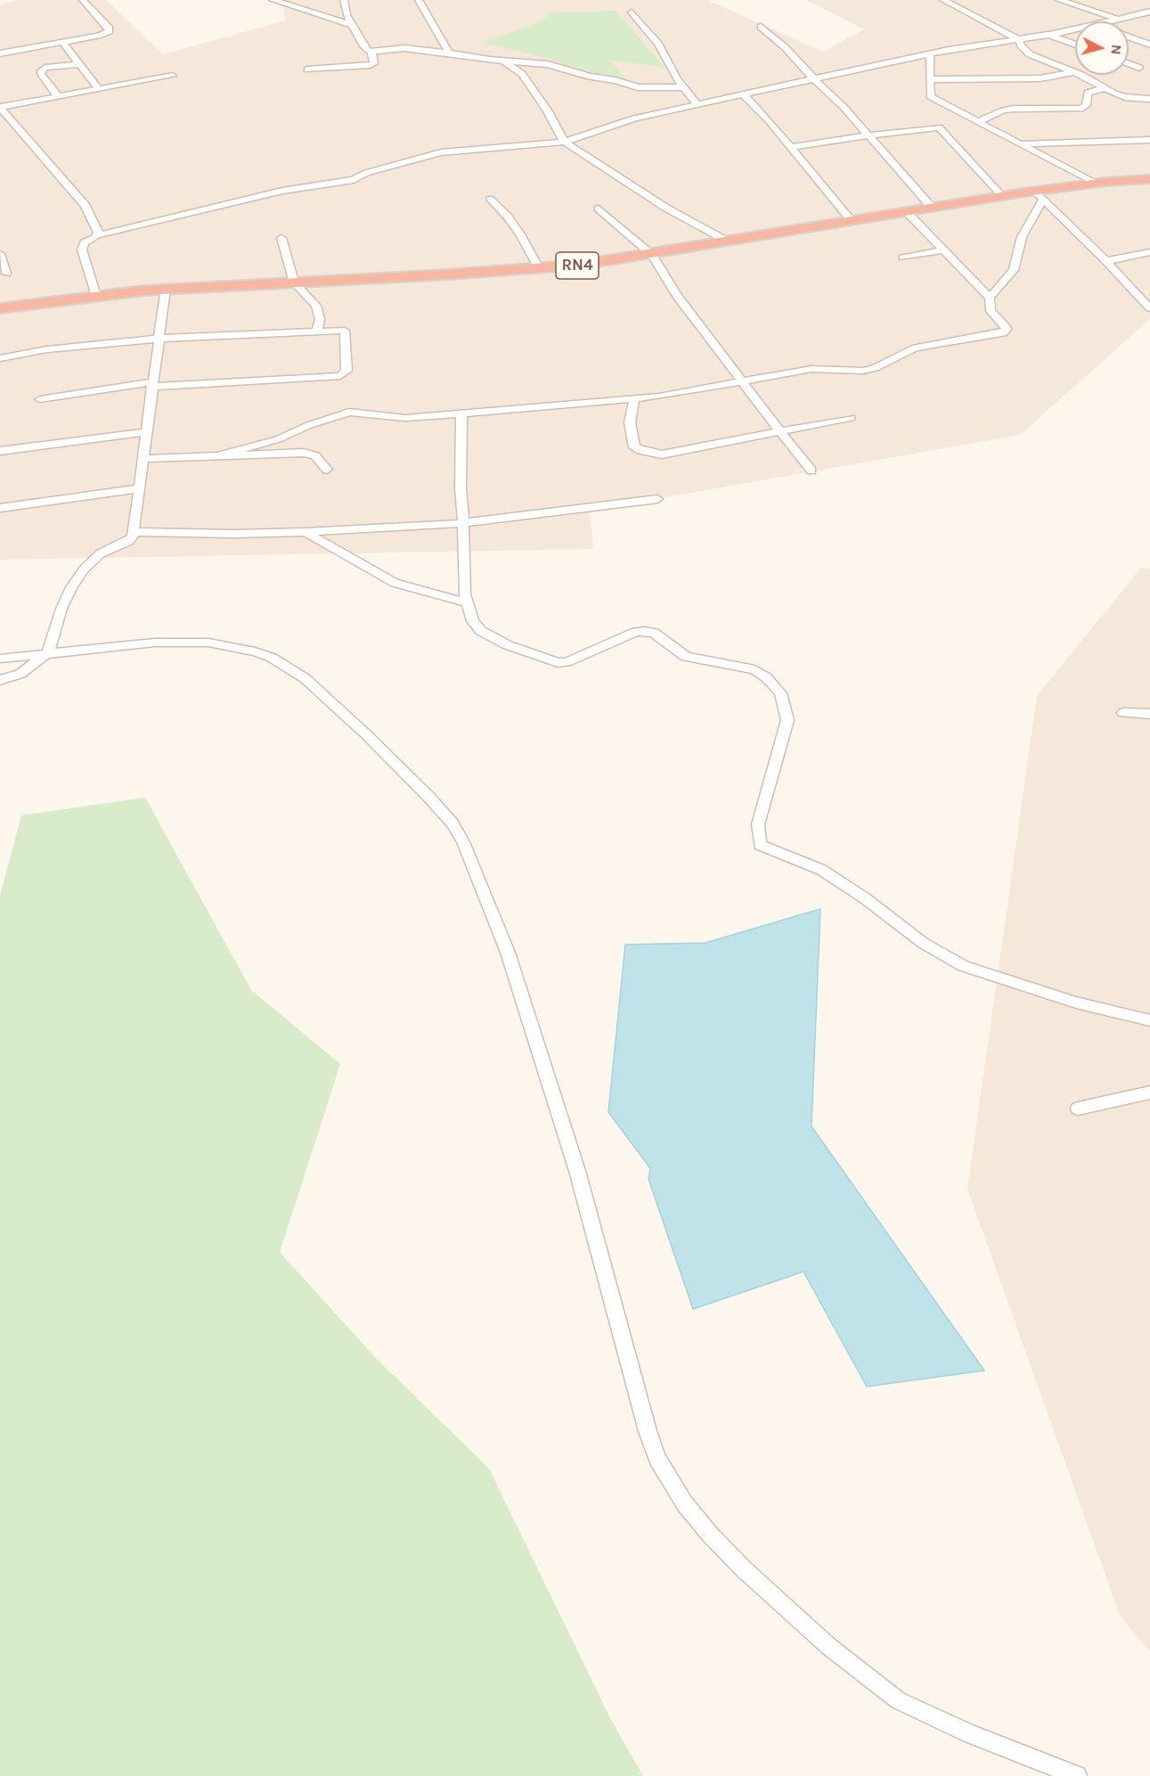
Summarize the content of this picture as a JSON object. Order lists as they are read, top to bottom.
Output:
{
  "streets": {
    "highway": ["RN4"]
  },
  "north": "right"
}
